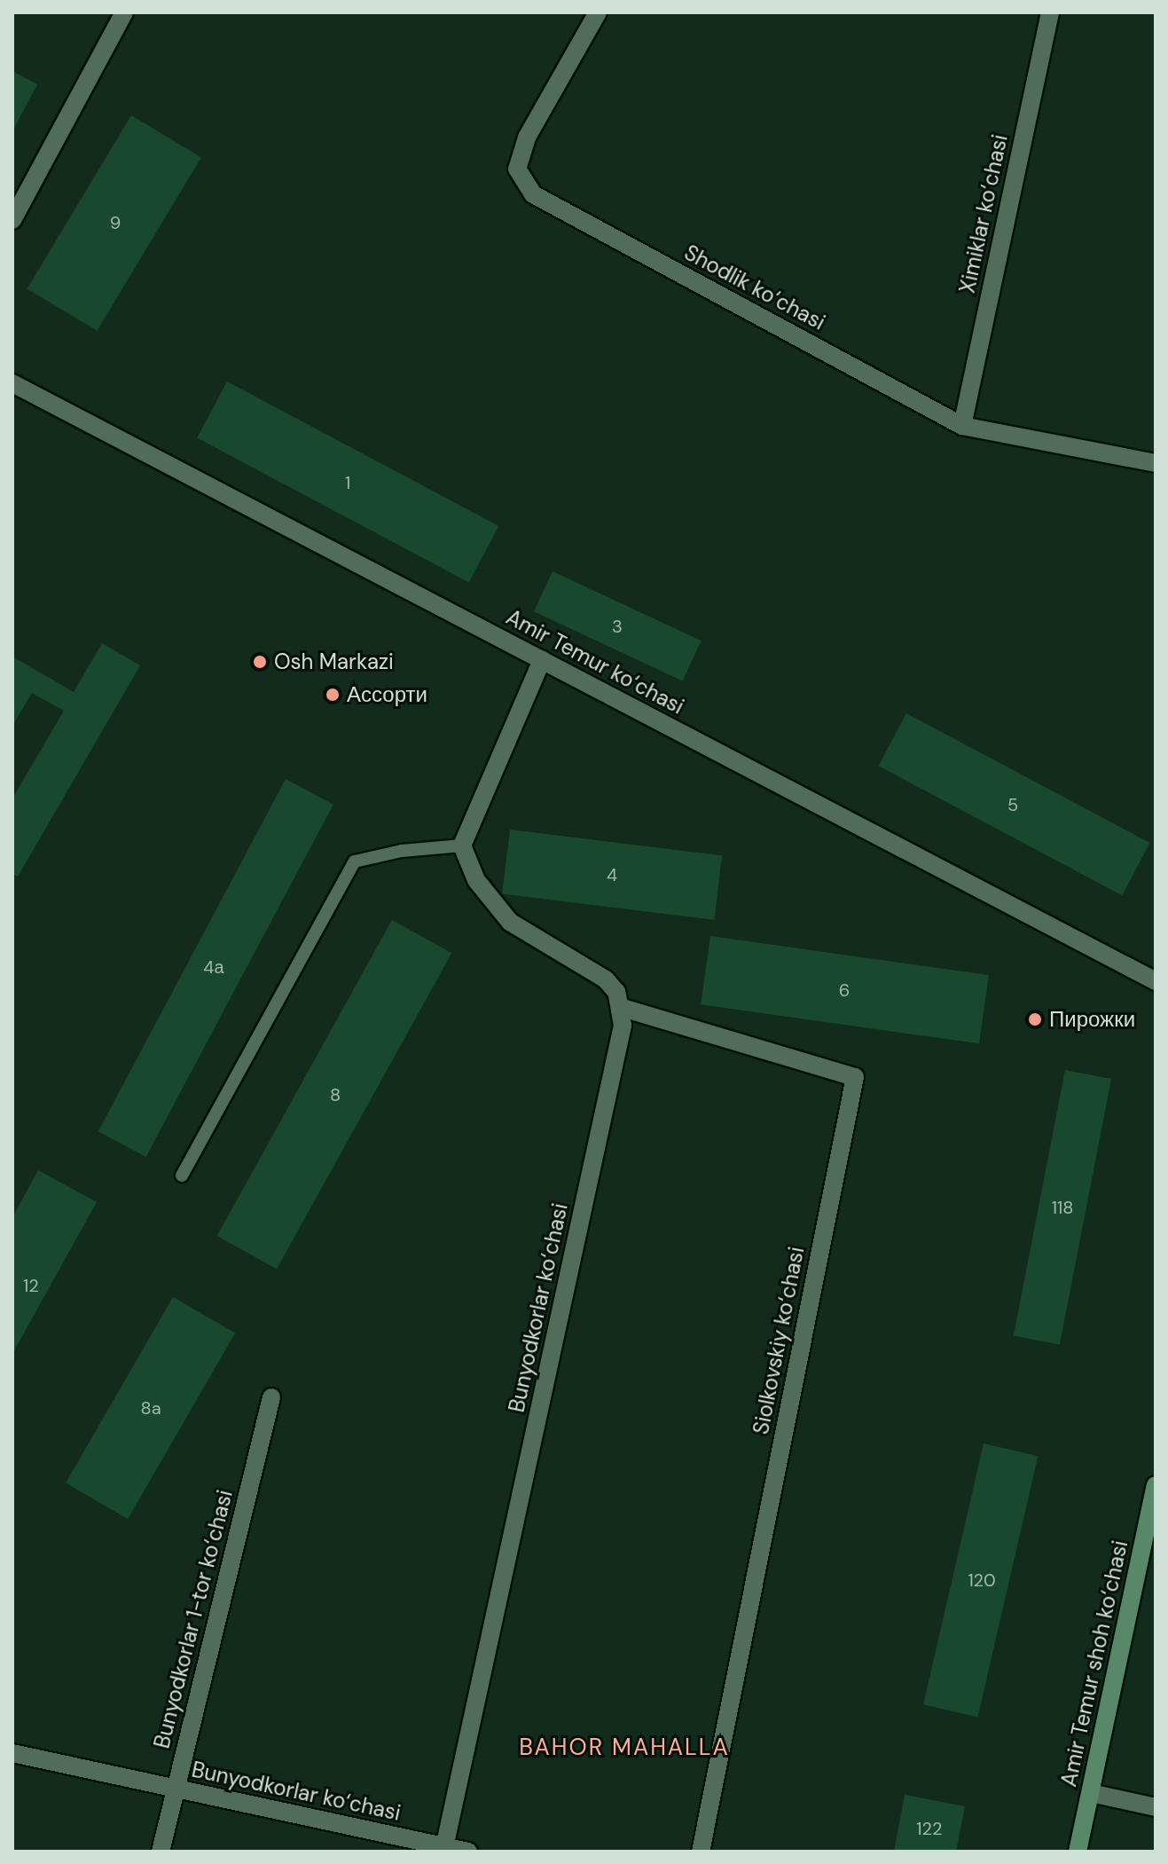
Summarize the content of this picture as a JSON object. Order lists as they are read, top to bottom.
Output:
{
  "streets": {
    "main road": ["Amir Temur shoh ko‘chasi"],
    "street": [
      "Ximiklar ko‘chasi",
      "Shodlik ko‘chasi",
      "Amir Temur ko‘chasi",
      "Bunyodkorlar ko‘chasi",
      "Siolkovskiy ko‘chasi",
      "Bunyodkorlar 1-tor ko‘chasi"
    ]
  },
  "crossings": [
    ["Ximiklar ko‘chasi", "Shodlik ko‘chasi"],
    ["Bunyodkorlar ko‘chasi", "Siolkovskiy ko‘chasi"],
    ["Bunyodkorlar ko‘chasi", "Bunyodkorlar 1-tor ko‘chasi"]
  ],
  "districts": ["BAHOR MAHALLA"],
  "places": ["Osh Markazi", "Ассорти", "Пирожки"],
  "house_numbers": [
    "9",
    "1",
    "3",
    "5",
    "4",
    "4а",
    "6",
    "8",
    "118",
    "12",
    "8a",
    "120",
    "122"
  ]
}
